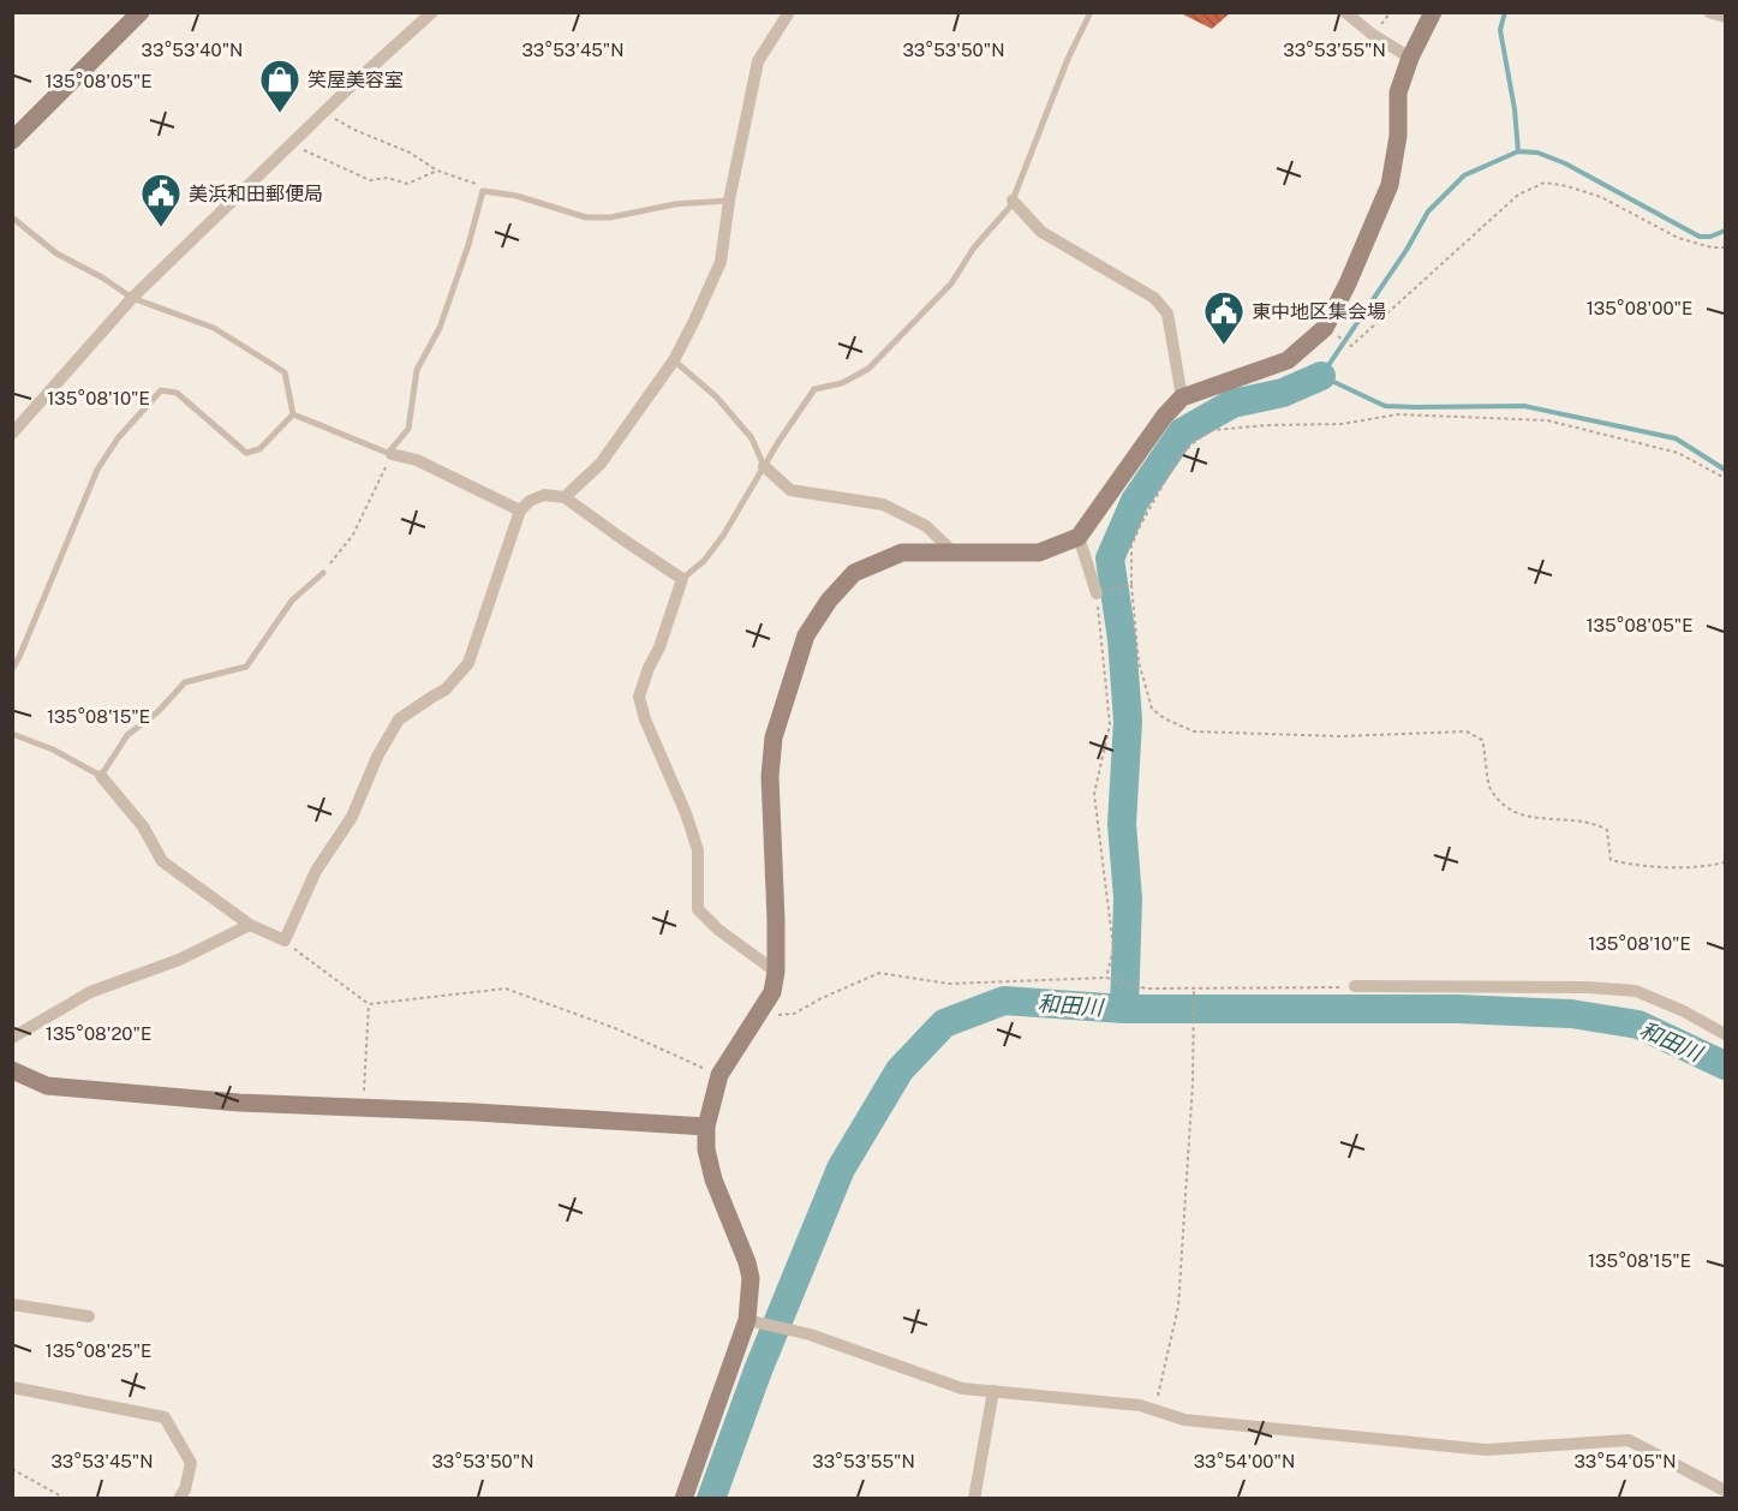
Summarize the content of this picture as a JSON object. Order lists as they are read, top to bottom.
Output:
{
  "water": ["和田川"],
  "places": {
    "shop": ["笑屋美容室"],
    "public building": ["美浜和田郵便局", "東中地区集会場"]
  },
  "coordinates": [
    "33°53'40\"N",
    "33°53'45\"N",
    "33°53'50\"N",
    "33°53'55\"N",
    "135°08'05\"E",
    "135°08'00\"E",
    "135°08'10\"E",
    "135°08'15\"E",
    "135°08'20\"E",
    "135°08'25\"E",
    "33°54'00\"N",
    "33°54'05\"N"
  ]
}
